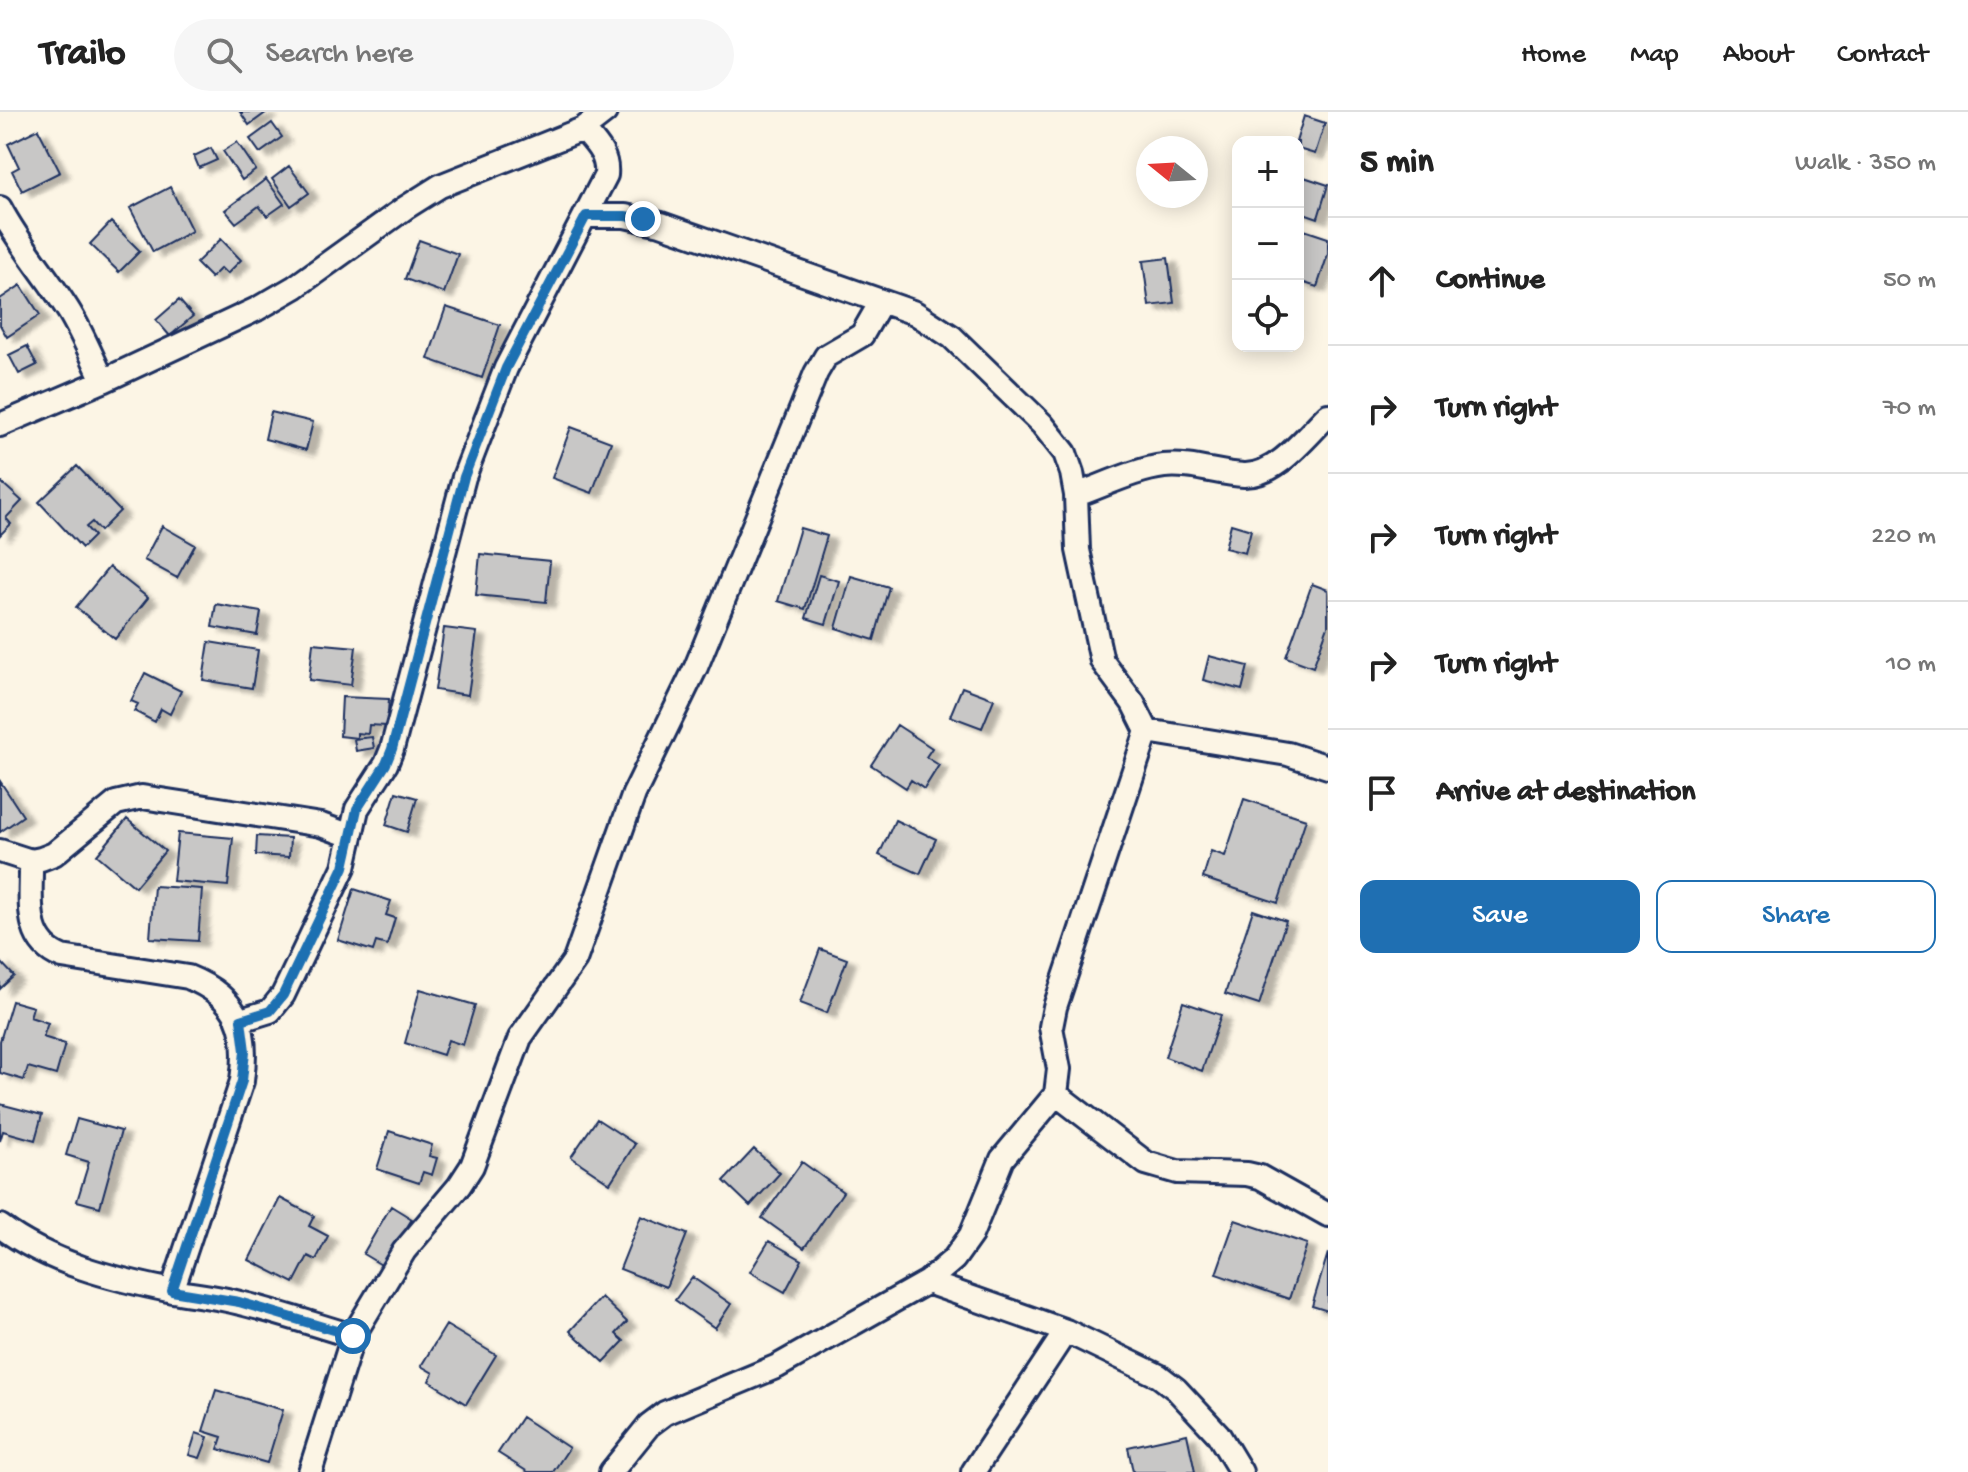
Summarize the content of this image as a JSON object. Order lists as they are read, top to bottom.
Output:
{
  "north": "left",
  "page": {
    "header": "Trailo",
    "search": "Search here",
    "nav": [
      "Home",
      "Map",
      "About",
      "Contact"
    ],
    "heading": ["5 min", "Walk · 350 m"],
    "map_buttons": ["+", "−"],
    "list": [
      ["Continue", "50 m"],
      ["Turn right", "70 m"],
      ["Turn right", "220 m"],
      ["Turn right", "10 m"],
      "Arrive at destination"
    ],
    "buttons": ["Save", "Share"]
  }
}
